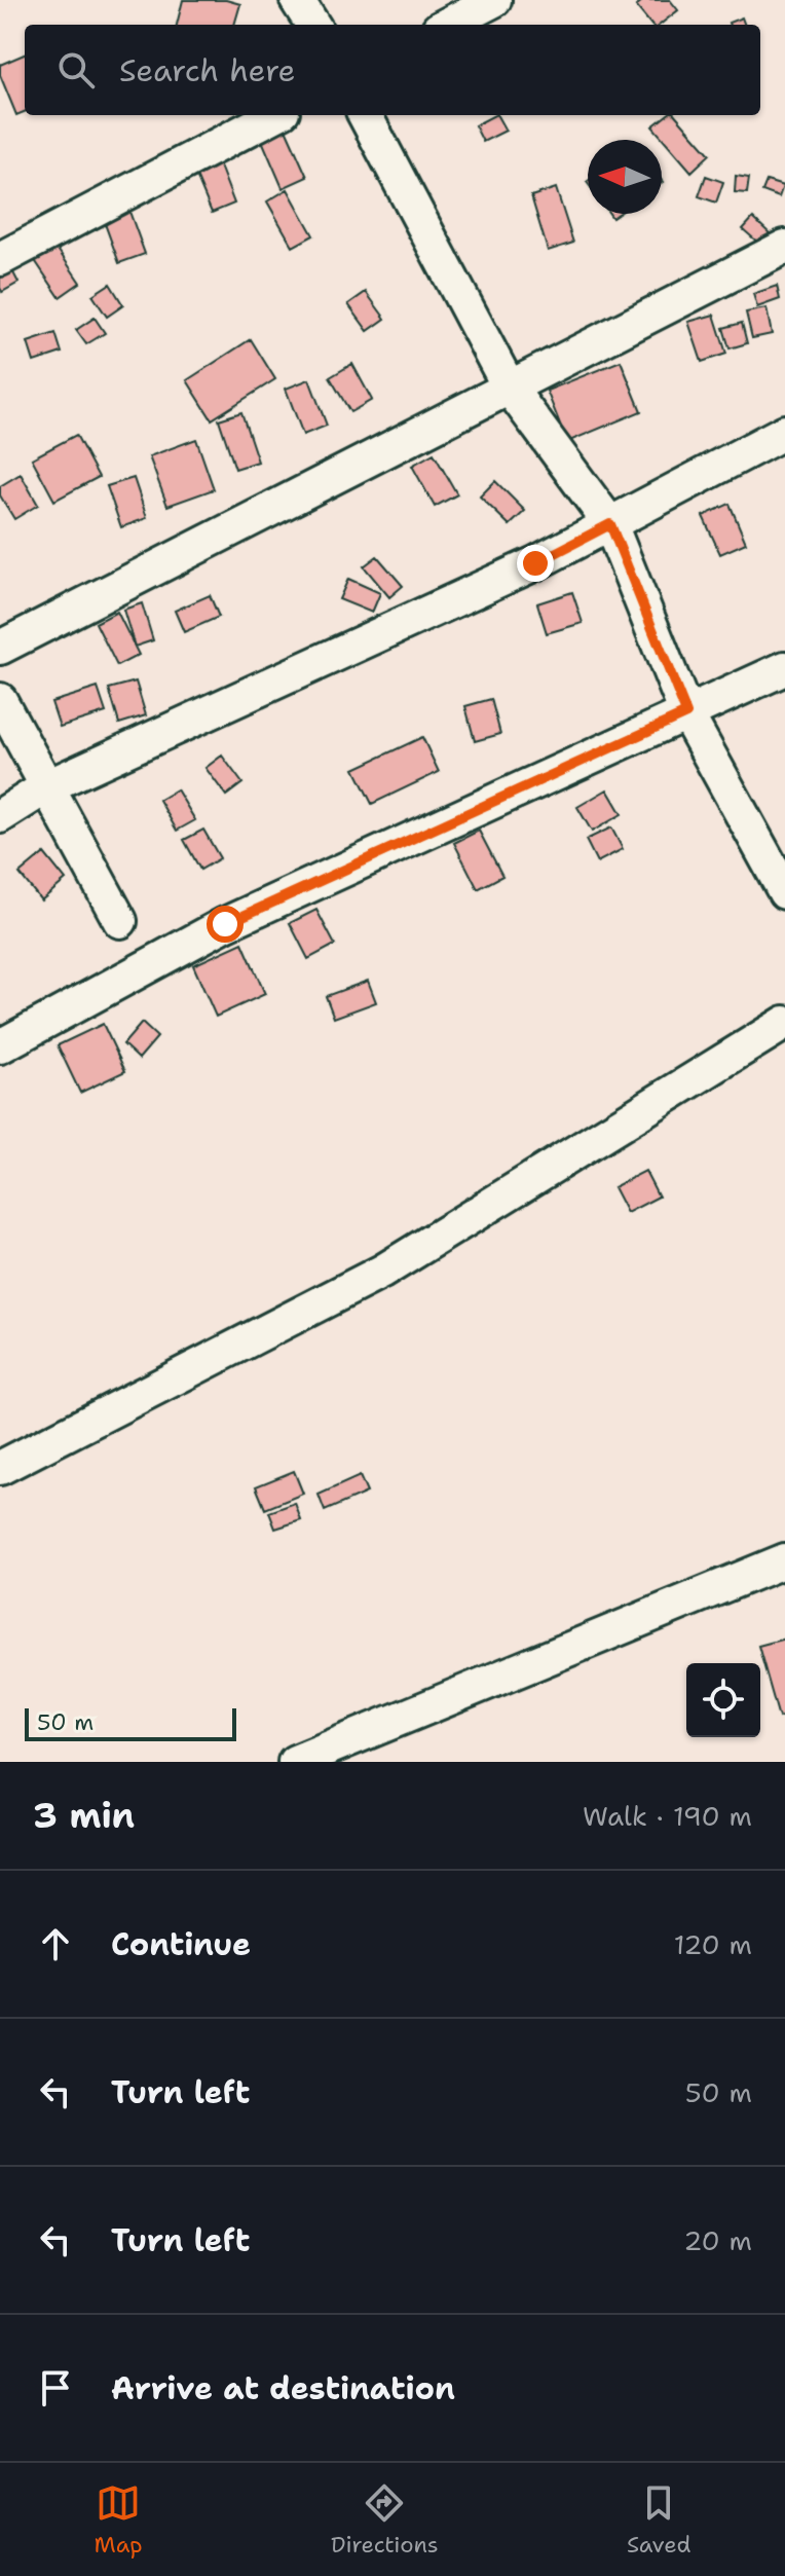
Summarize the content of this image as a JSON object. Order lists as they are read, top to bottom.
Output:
{
  "scale_bar": "50 m",
  "north": "left",
  "page": {
    "search": "Search here",
    "scale": "50 m",
    "heading": ["3 min", "Walk · 190 m"],
    "list": [
      ["Continue", "120 m"],
      ["Turn left", "50 m"],
      ["Turn left", "20 m"],
      "Arrive at destination"
    ],
    "nav": ["Map", "Directions", "Saved"]
  }
}
